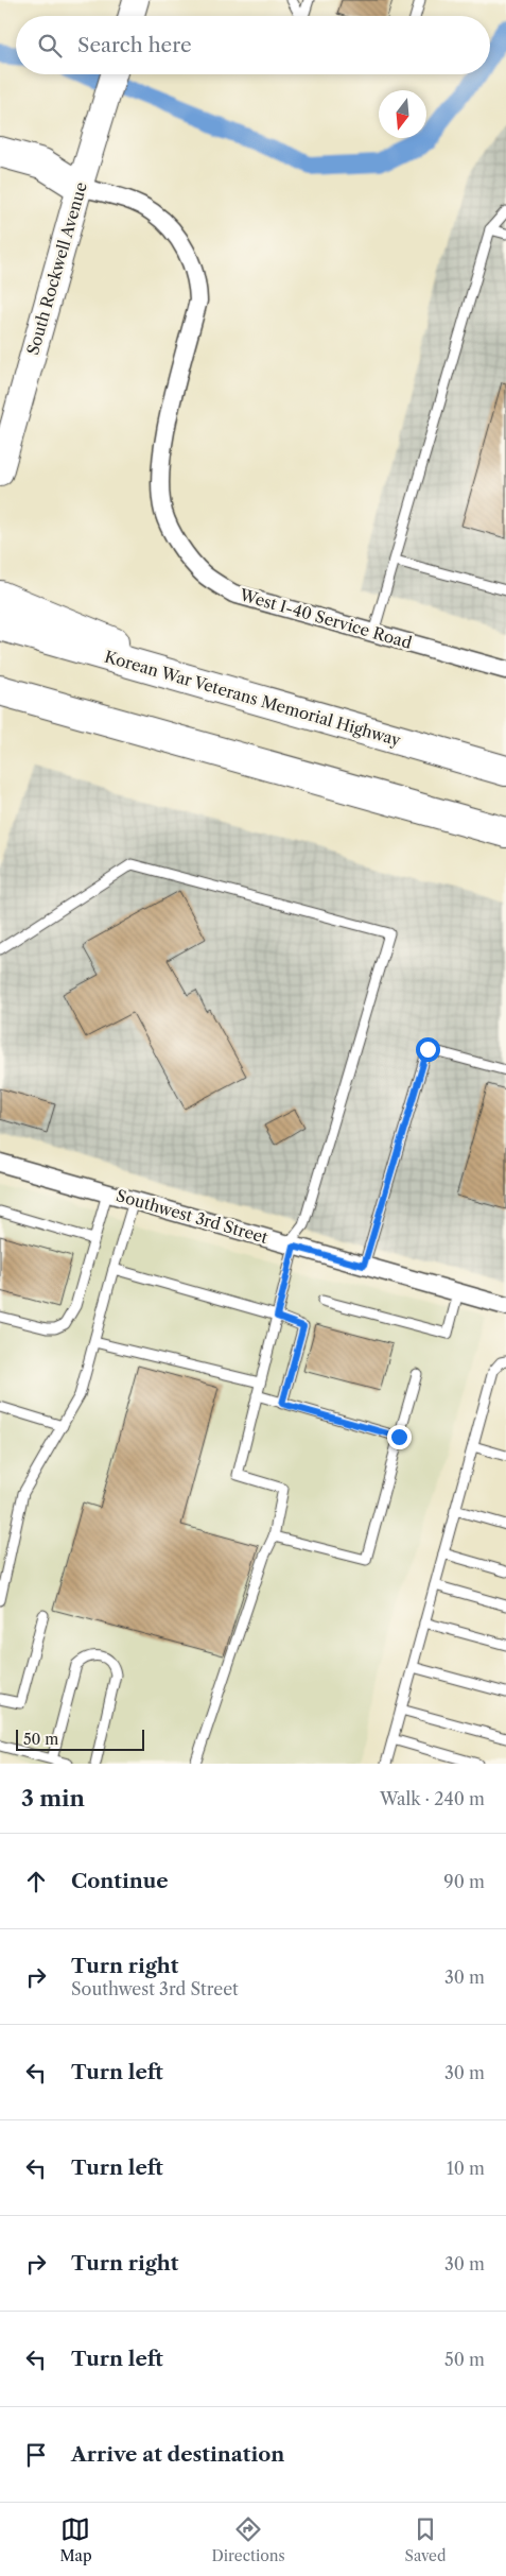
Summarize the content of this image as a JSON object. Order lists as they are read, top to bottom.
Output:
{
  "streets": {
    "highway": ["Korean War Veterans Memorial Highway"],
    "street": ["South Rockwell Avenue", "West I-40 Service Road", "Southwest 3rd Street"]
  },
  "crossings": [
    ["South Rockwell Avenue", "West I-40 Service Road"]
  ],
  "scale_bar": "50 m",
  "north": "bottom",
  "page": {
    "search": "Search here",
    "scale": "50 m",
    "heading": ["3 min", "Walk · 240 m"],
    "list": [
      ["Continue", "90 m"],
      ["Turn right", "Southwest 3rd Street", "30 m"],
      ["Turn left", "30 m"],
      ["Turn left", "10 m"],
      ["Turn right", "30 m"],
      ["Turn left", "50 m"],
      "Arrive at destination"
    ],
    "nav": ["Map", "Directions", "Saved"]
  }
}
